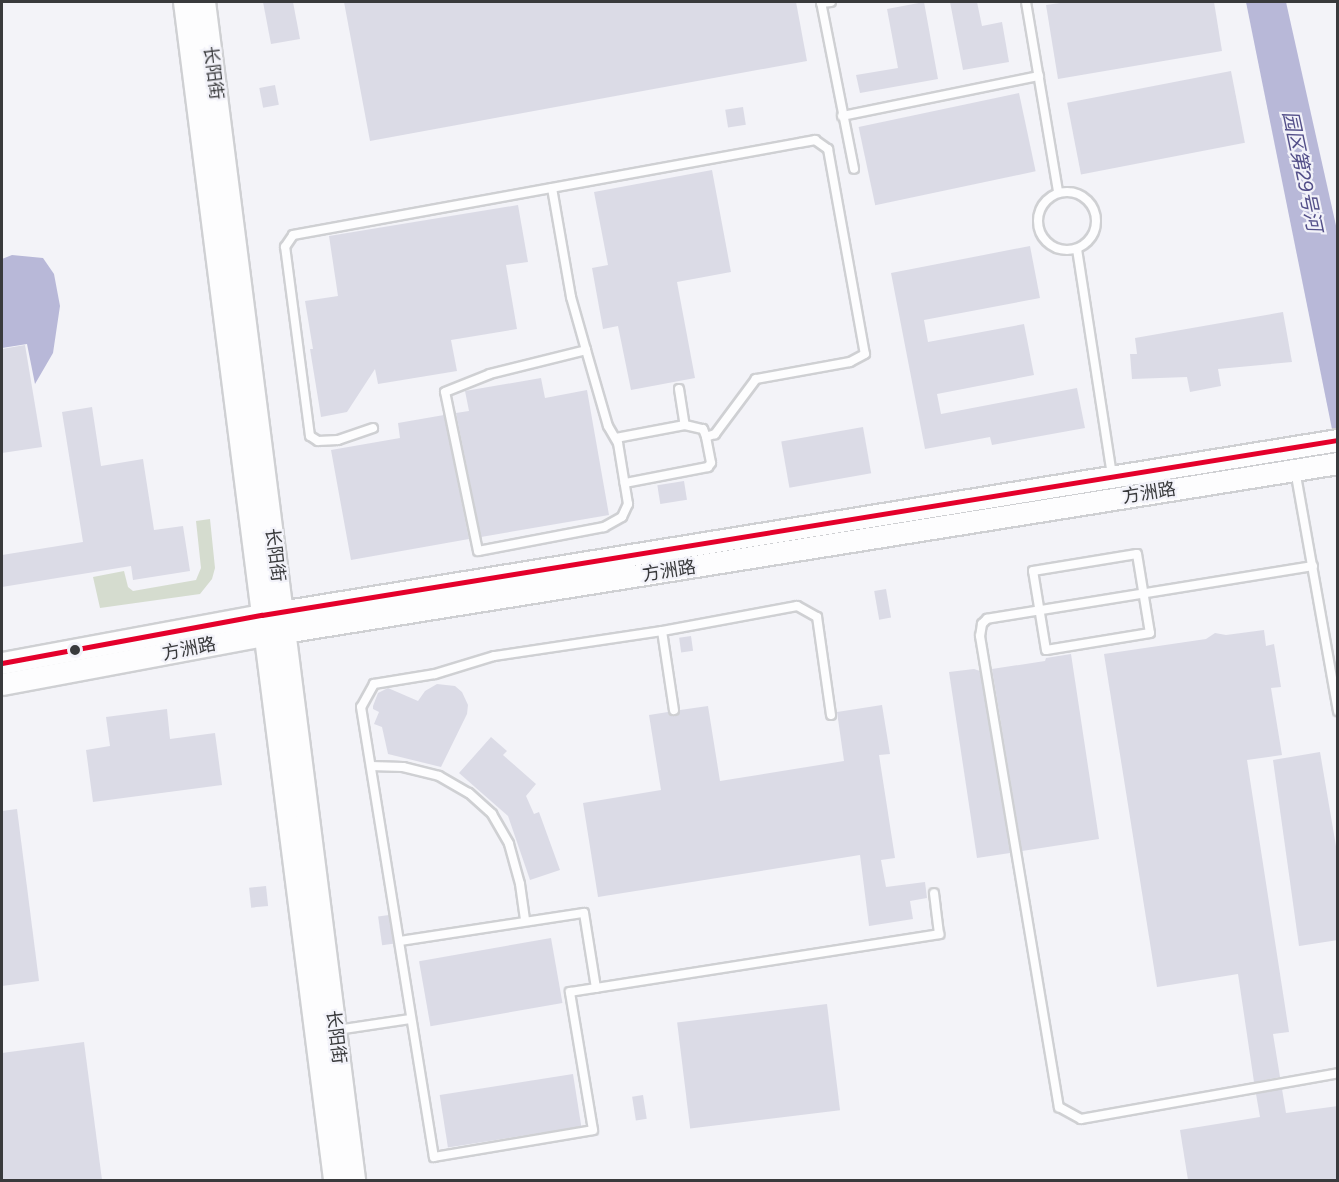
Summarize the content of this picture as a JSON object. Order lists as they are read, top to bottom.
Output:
{
  "streets": {
    "main road": ["长阳街", "方洲路"]
  },
  "crossings": [
    ["长阳街", "方洲路"]
  ],
  "water": ["园区第29号河"]
}
